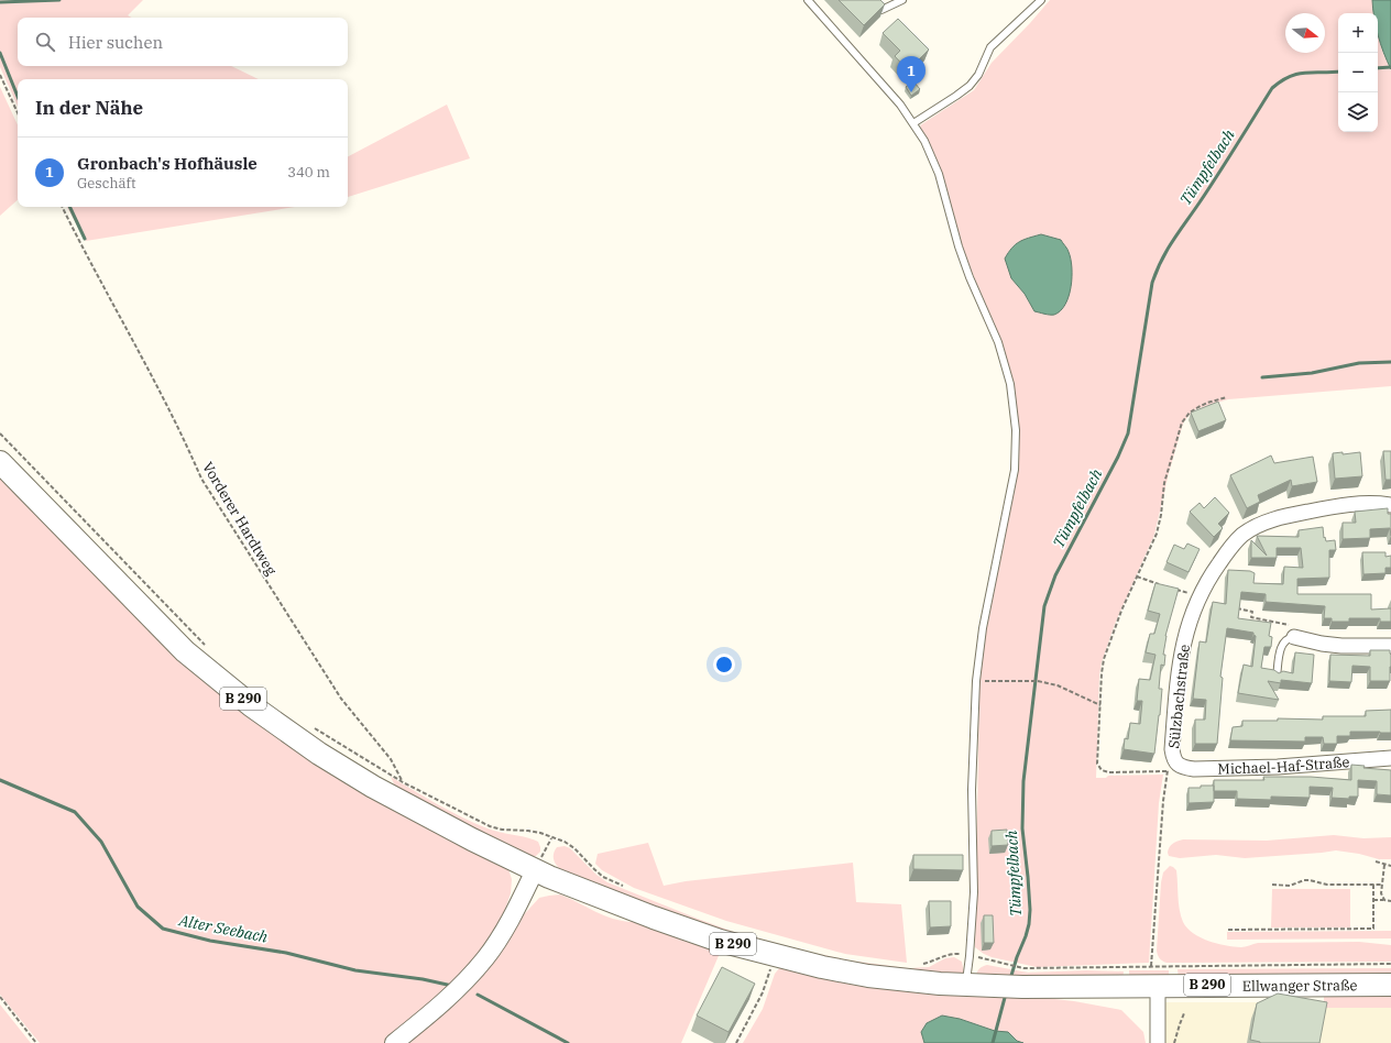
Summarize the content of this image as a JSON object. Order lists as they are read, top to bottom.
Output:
{
  "streets": {
    "main road": ["B 290", "Ellwanger Straße"],
    "street": ["Sülzbachstraße", "Michael-Haf-Straße"],
    "path": ["Vorderer Hardtweg"]
  },
  "crossings": [
    ["Sülzbachstraße", "Michael-Haf-Straße"],
    ["B 290", "Ellwanger Straße"]
  ],
  "water": ["Tümpfelbach", "Alter Seebach"],
  "north": "right",
  "page": {
    "map_buttons": ["+", "−"],
    "search": "Hier suchen",
    "pins": "1",
    "heading": "In der Nähe",
    "list": [
      {
        "mark": "1",
        "name": "Gronbach's Hofhäusle",
        "note": "Geschäft",
        "value": "340 m"
      }
    ]
  }
}
